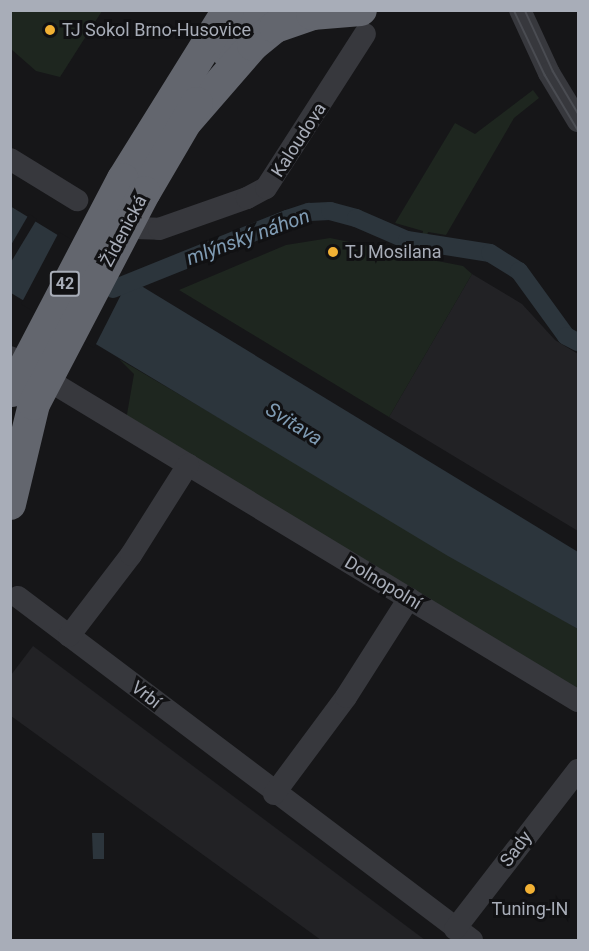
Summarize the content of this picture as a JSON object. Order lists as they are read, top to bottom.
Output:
{
  "streets": {
    "highway": ["Židenická", "42"],
    "street": [
      "Kaloudova",
      "Dolnopolní",
      "Vrbí",
      "Sady"
    ]
  },
  "crossings": [
    ["Židenická", "42"],
    ["Vrbí", "Sady"]
  ],
  "water": ["mlýnský náhon", "Svitava"],
  "places": ["TJ Sokol Brno-Husovice", "TJ Mosilana", "Tuning-IN"]
}
